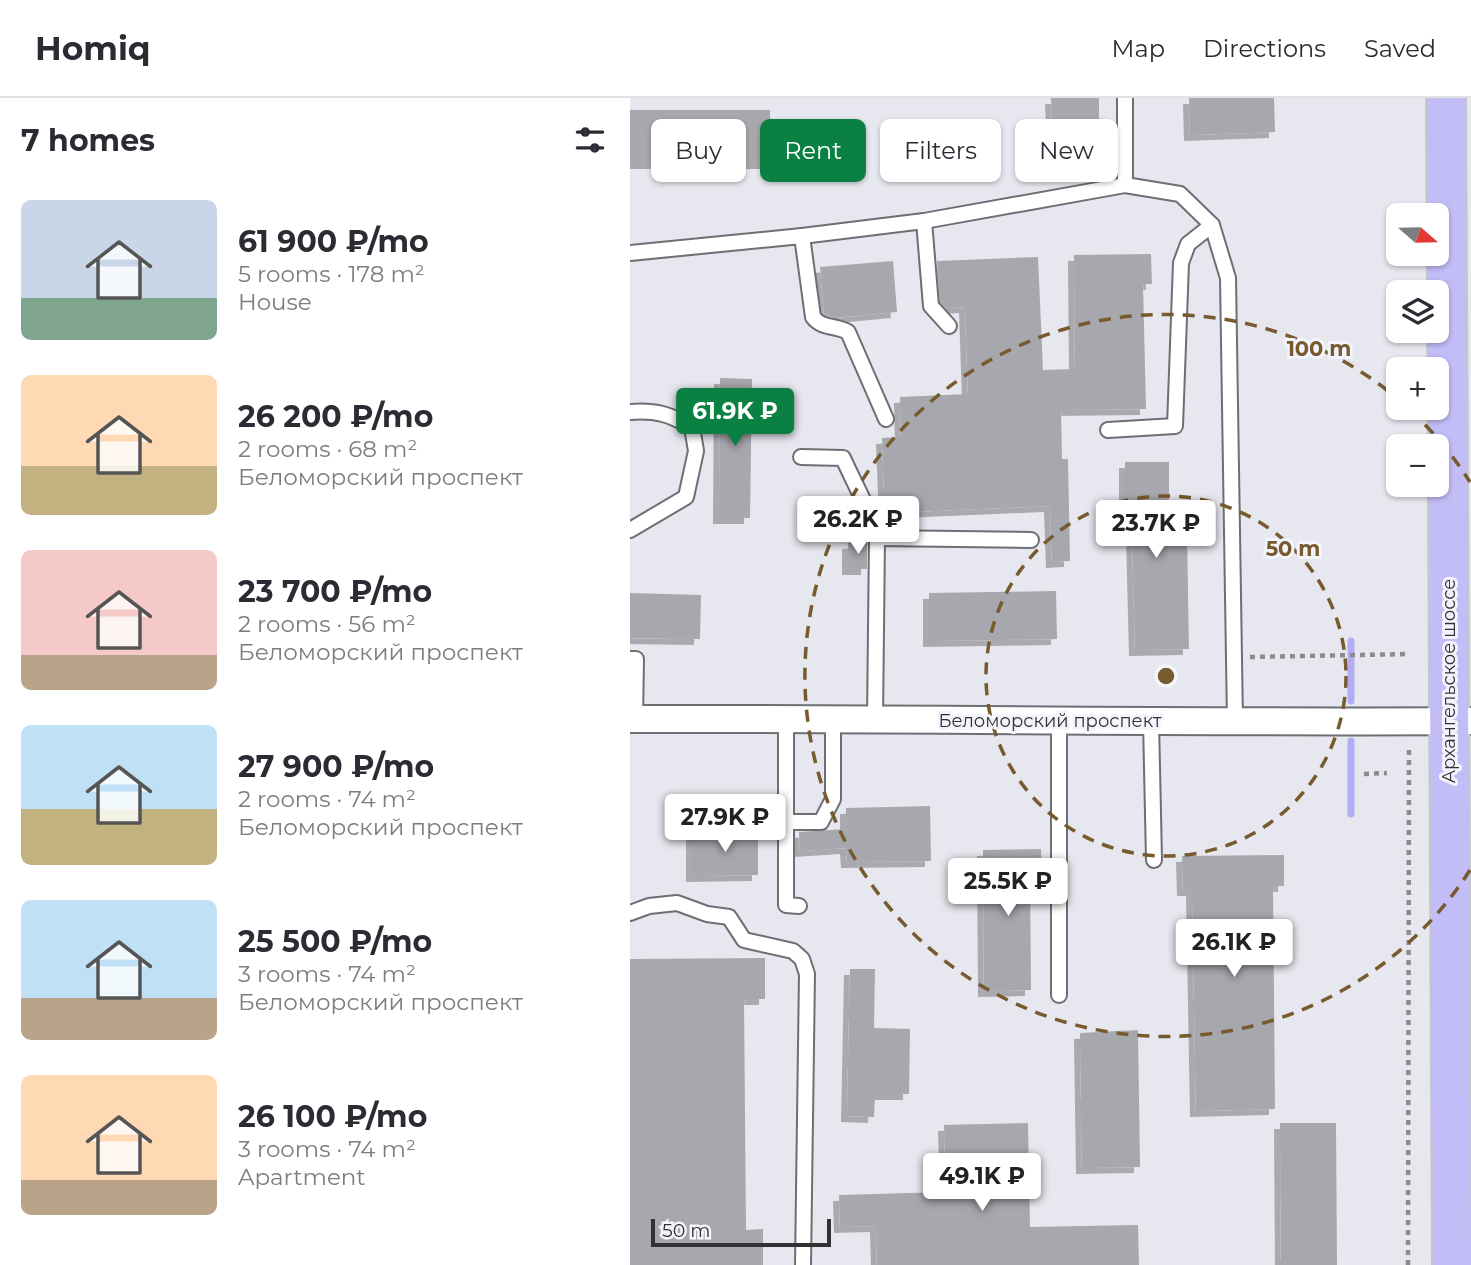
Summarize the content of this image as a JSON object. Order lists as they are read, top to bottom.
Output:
{
  "streets": {
    "main road": ["Архангельское шоссе"],
    "street": ["Беломорский проспект"]
  },
  "crossings": [
    ["Архангельское шоссе", "Беломорский проспект"]
  ],
  "scale_bar": "50 m",
  "north": "right",
  "page": {
    "header": "Homiq",
    "nav": ["Map", "Directions", "Saved"],
    "heading": "7 homes",
    "chip": [
      "Buy",
      "Rent",
      "Filters",
      "New"
    ],
    "list": [
      {
        "name": "61 900 ₽/mo",
        "note": "5 rooms · 178 m² · House"
      },
      {
        "name": "26 200 ₽/mo",
        "note": "2 rooms · 68 m² · Беломорский проспект"
      },
      {
        "name": "23 700 ₽/mo",
        "note": "2 rooms · 56 m² · Беломорский проспект"
      },
      {
        "name": "27 900 ₽/mo",
        "note": "2 rooms · 74 m² · Беломорский проспект"
      },
      {
        "name": "25 500 ₽/mo",
        "note": "3 rooms · 74 m² · Беломорский проспект"
      },
      {
        "name": "26 100 ₽/mo",
        "note": "3 rooms · 74 m² · Apartment"
      }
    ],
    "map_buttons": ["+", "−"],
    "price": [
      "61.9K ₽",
      "26.2K ₽",
      "23.7K ₽",
      "27.9K ₽",
      "25.5K ₽",
      "26.1K ₽",
      "49.1K ₽"
    ],
    "scale": "50 m"
  },
  "rings": ["100 m", "50 m"]
}
